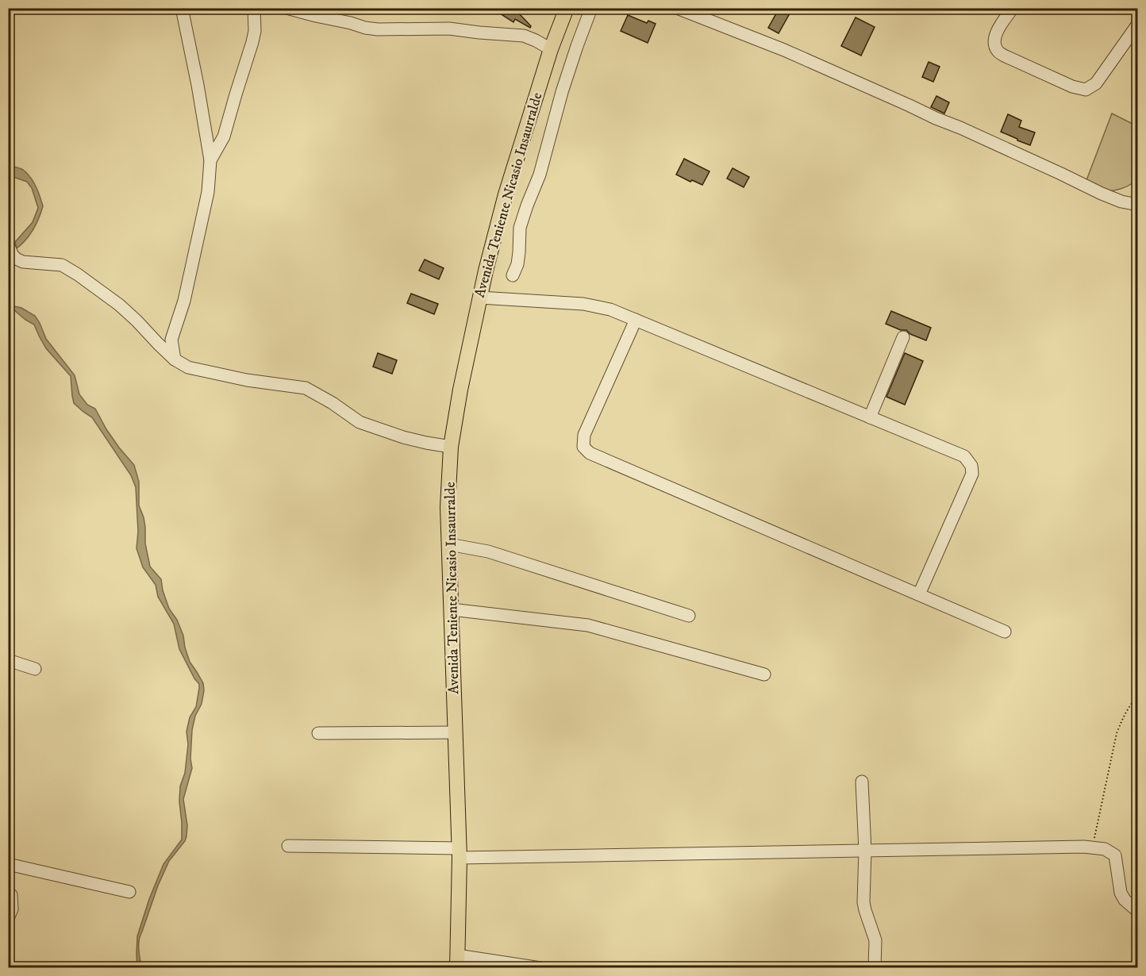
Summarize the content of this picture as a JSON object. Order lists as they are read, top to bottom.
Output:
{
  "streets": {
    "main road": ["Avenida Teniente Nicasio Insaurralde"]
  }
}
